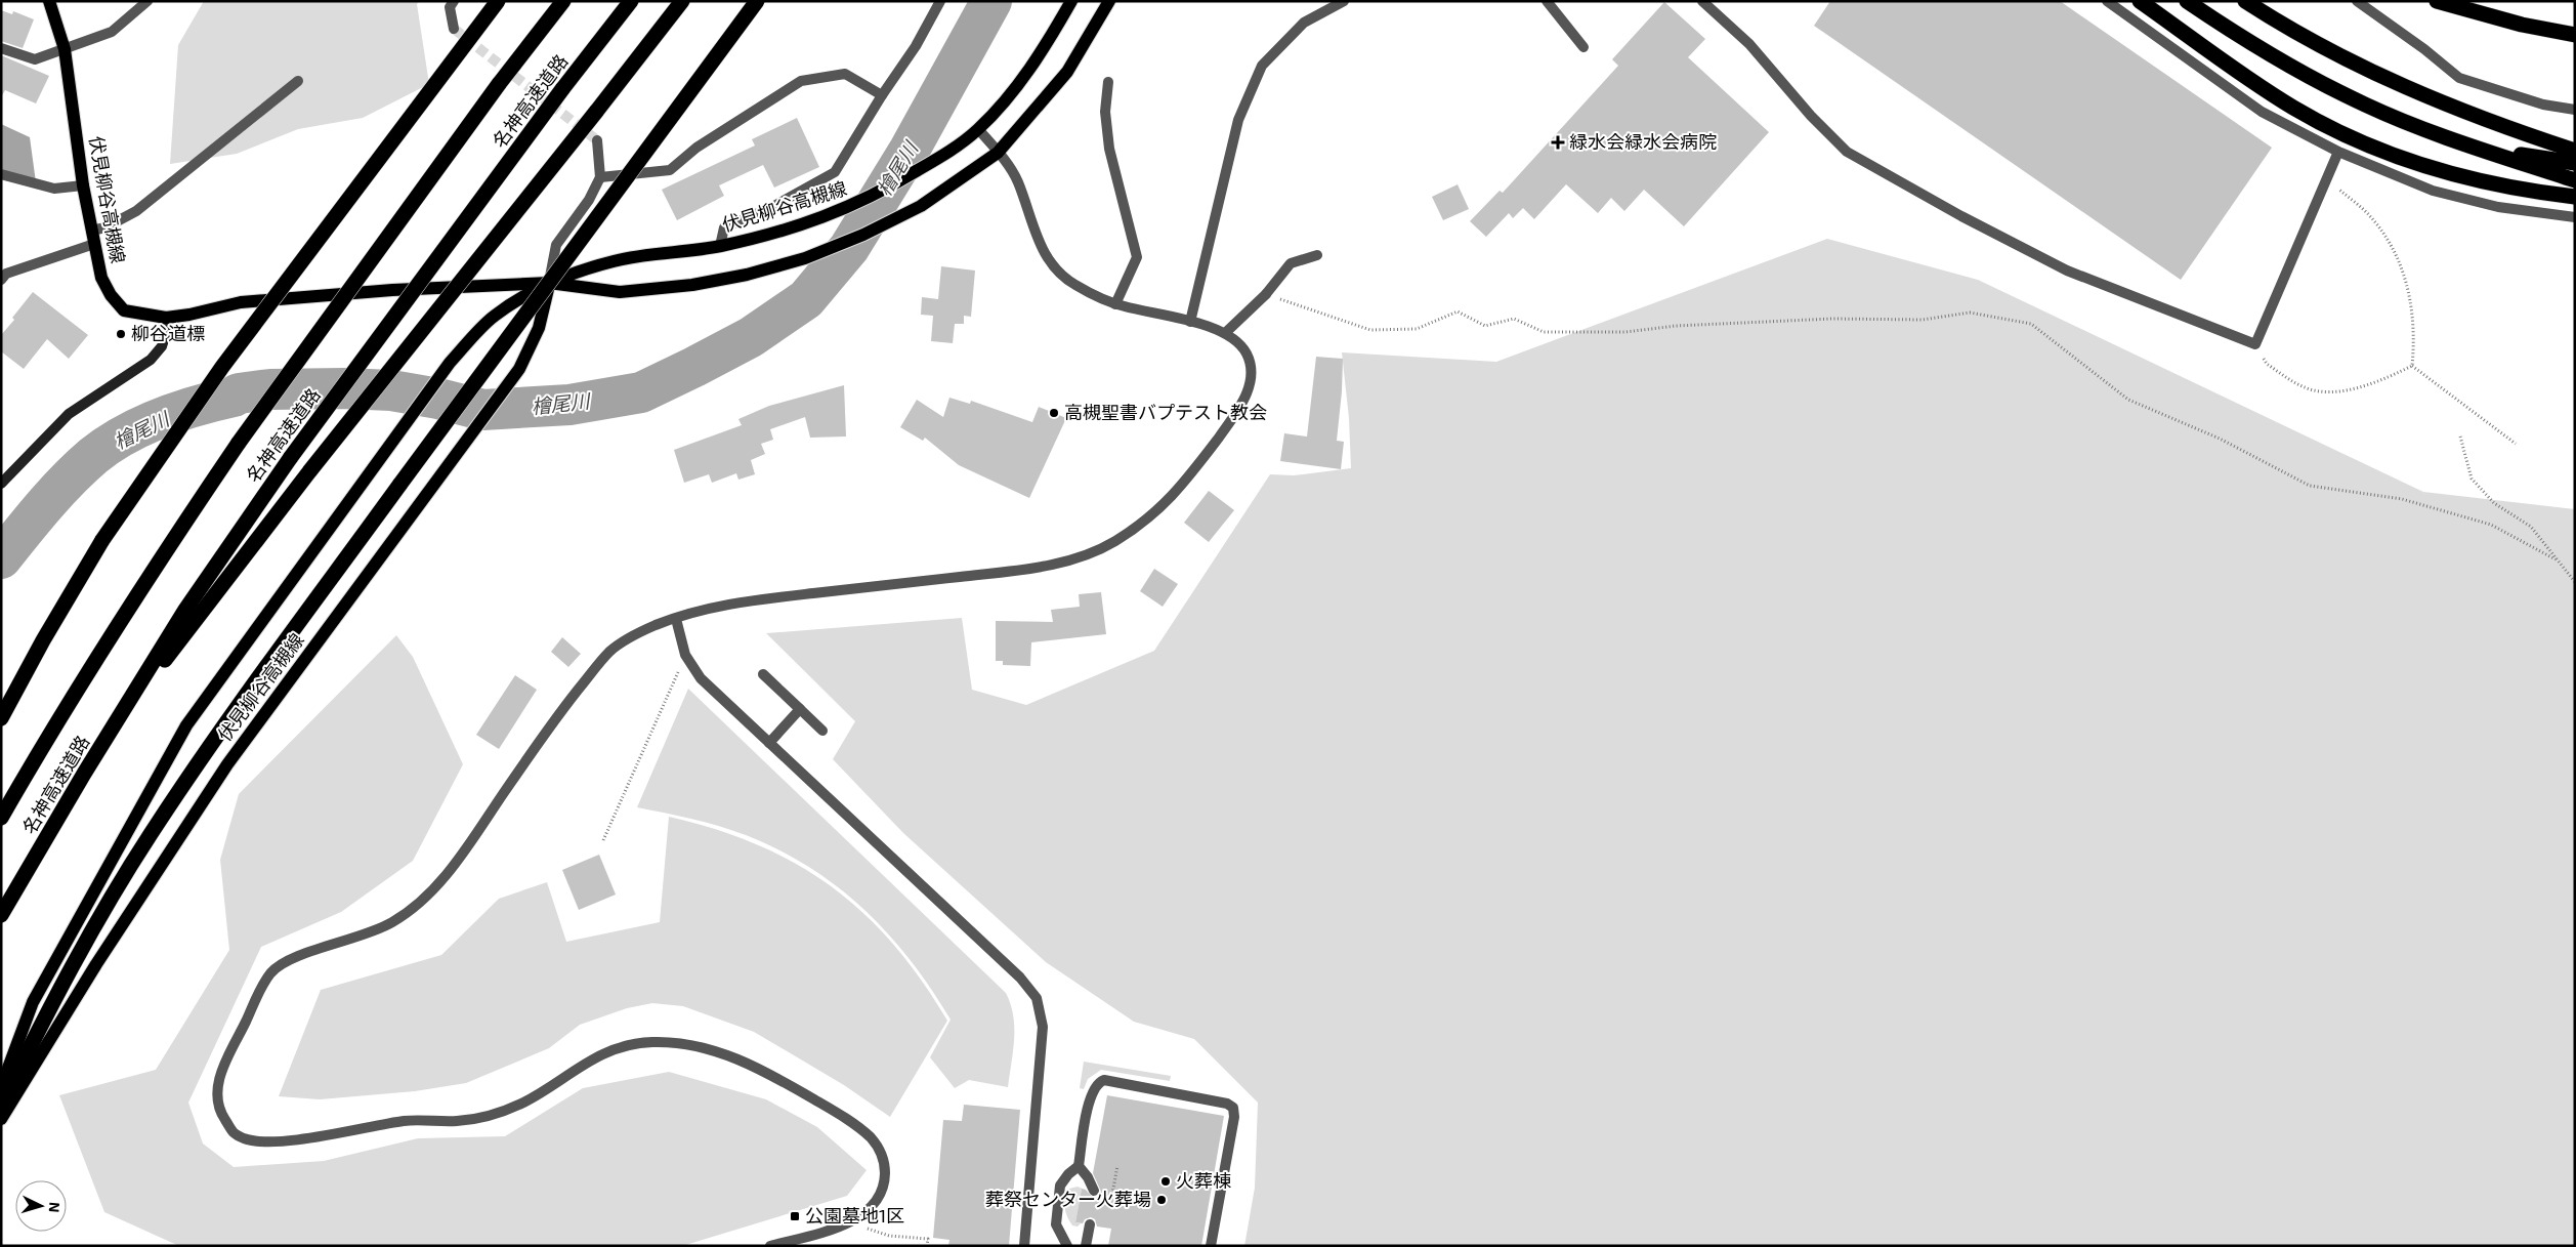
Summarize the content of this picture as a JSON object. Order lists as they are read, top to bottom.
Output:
{
  "streets": {
    "highway": ["名神高速道路"],
    "main road": ["伏見柳谷高槻線"]
  },
  "water": ["檜尾川"],
  "places": {
    "health": ["緑水会緑水会病院"],
    "other": [
      "柳谷道標",
      "高槻聖書バプテスト教会",
      "火葬棟",
      "葬祭センター火葬場"
    ],
    "transit": ["公園墓地1区"]
  },
  "north": "right"
}
